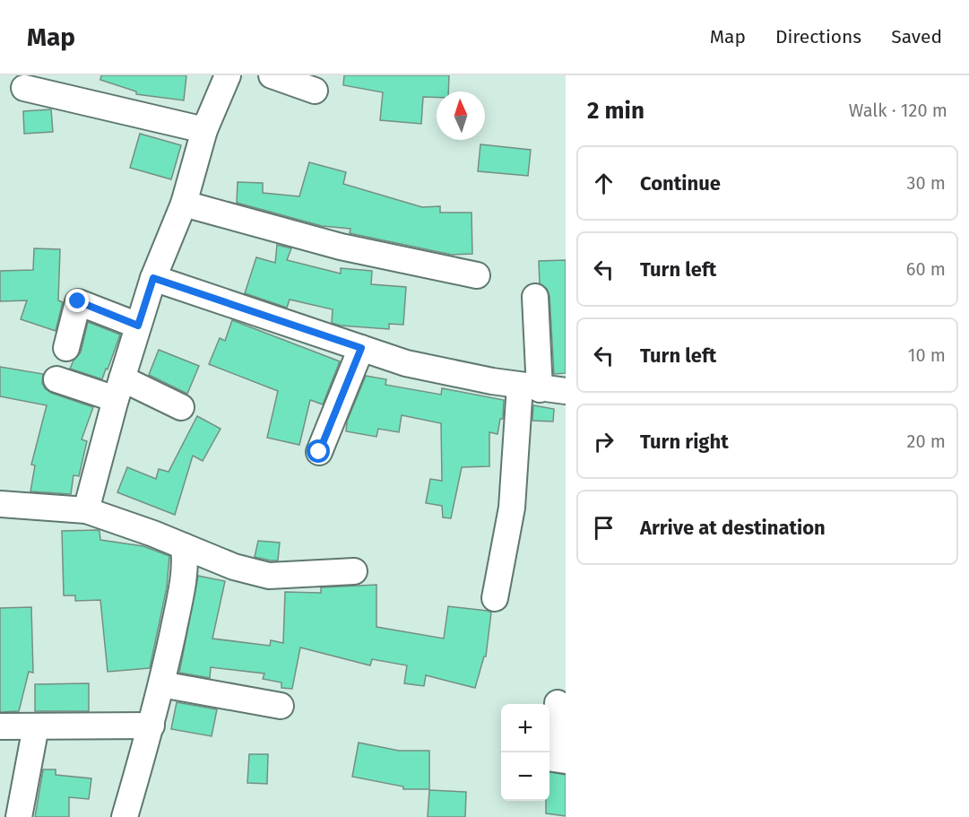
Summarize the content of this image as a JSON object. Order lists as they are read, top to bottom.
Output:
{
  "north": "top",
  "page": {
    "header": "Map",
    "nav": ["Map", "Directions", "Saved"],
    "heading": ["2 min", "Walk · 120 m"],
    "list": [
      ["Continue", "30 m"],
      ["Turn left", "60 m"],
      ["Turn left", "10 m"],
      ["Turn right", "20 m"],
      "Arrive at destination"
    ],
    "map_buttons": ["+", "−"]
  }
}
